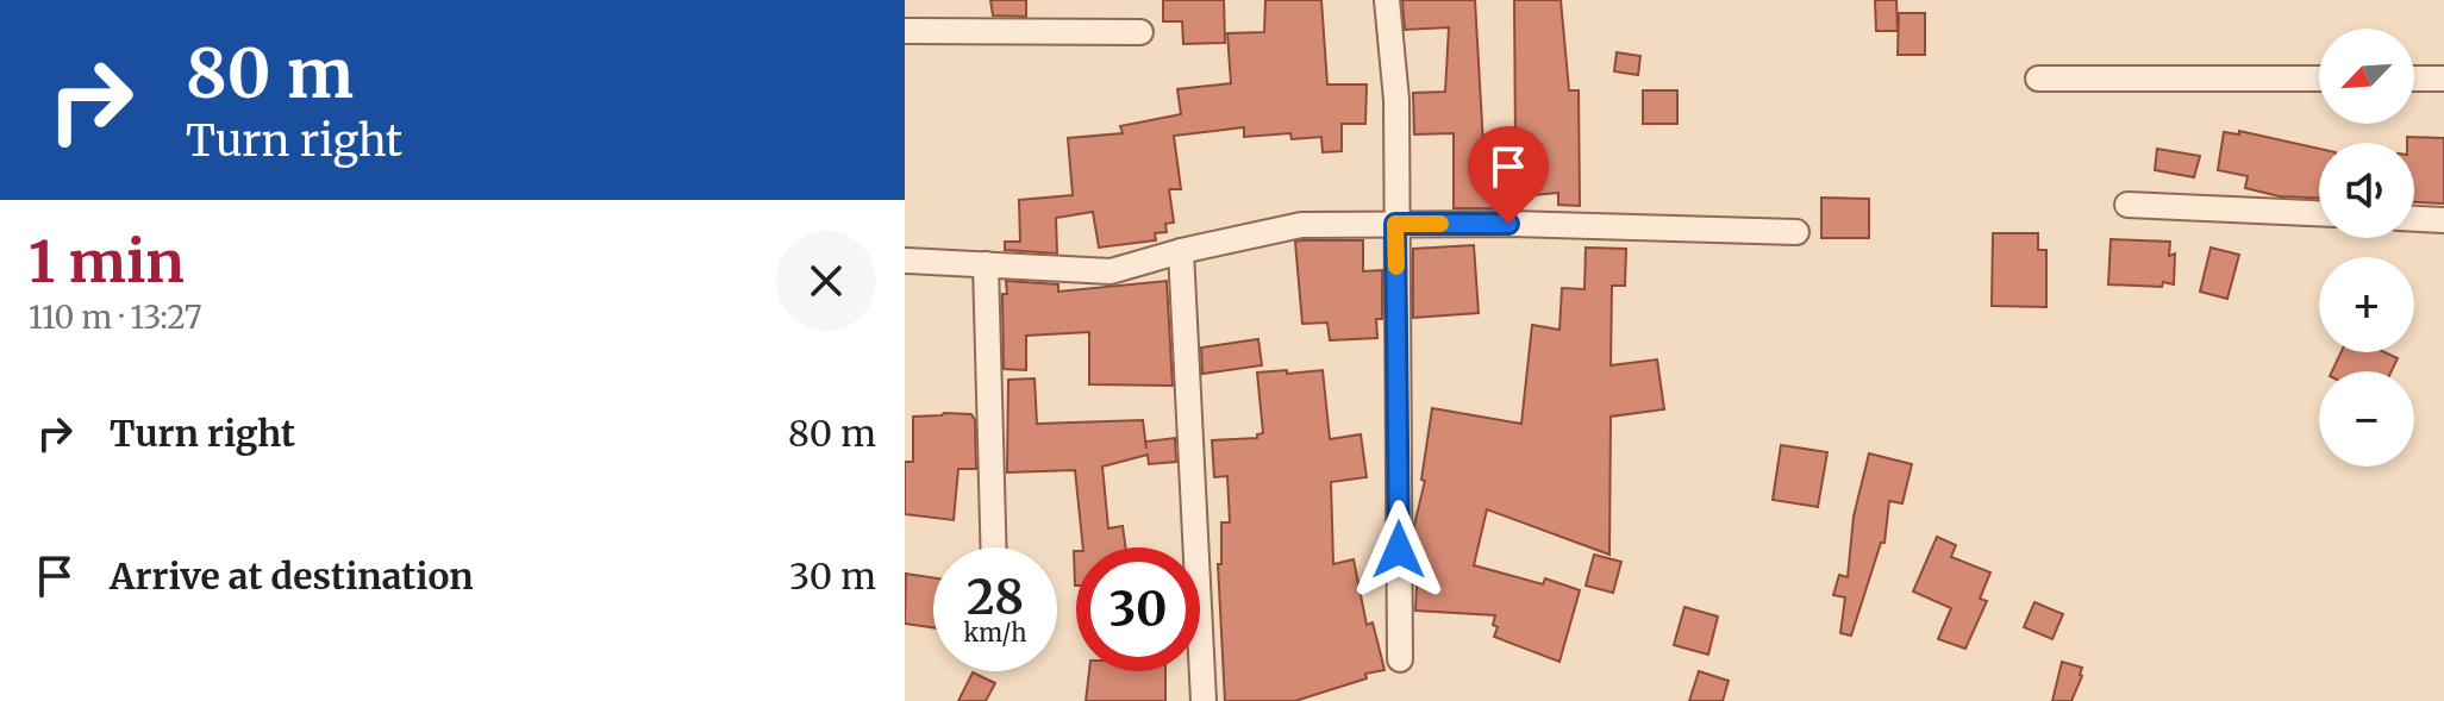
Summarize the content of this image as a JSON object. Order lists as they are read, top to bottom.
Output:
{
  "north": "bottom left",
  "page": {
    "turn": ["80 m", "Turn right"],
    "map_buttons": ["+", "−"],
    "heading": ["1 min", "110 m · 13:27"],
    "list": [
      {
        "name": "Turn right",
        "value": "80 m"
      },
      {
        "name": "Arrive at destination",
        "value": "30 m"
      }
    ],
    "speed": "28 km/h",
    "limit": "30"
  }
}
